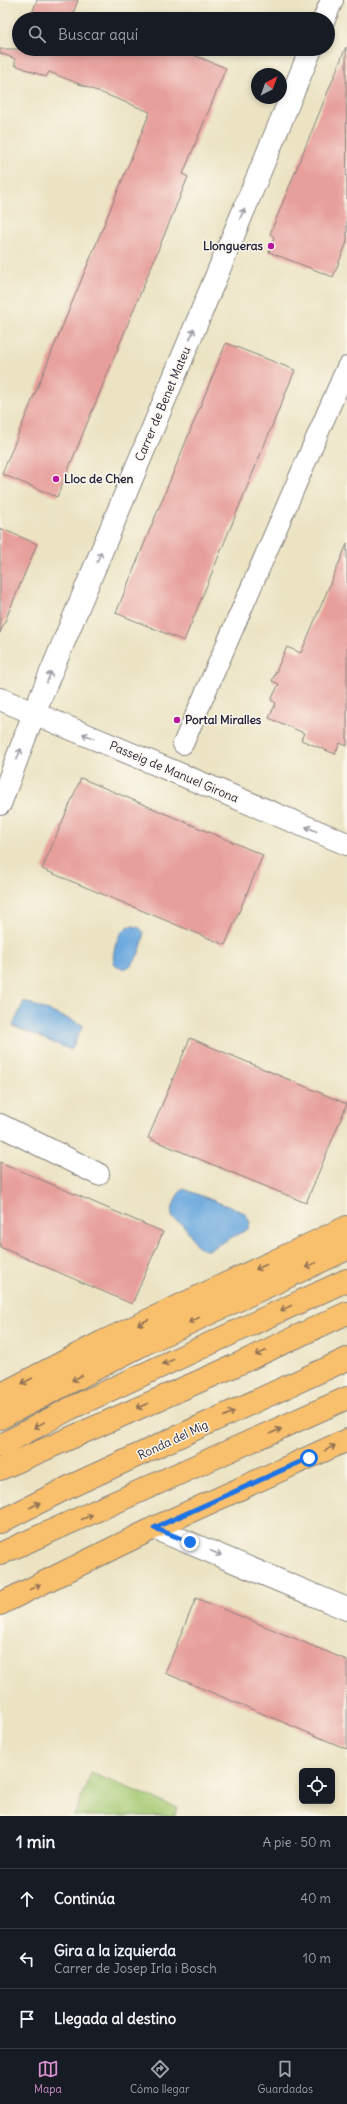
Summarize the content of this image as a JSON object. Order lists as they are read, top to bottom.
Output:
{
  "streets": {
    "main road": ["Ronda del Mig"],
    "street": ["Carrer de Benet Mateu", "Passeig de Manuel Girona"]
  },
  "crossings": [
    ["Carrer de Benet Mateu", "Passeig de Manuel Girona"]
  ],
  "one_way": ["Passeig de Manuel Girona"],
  "places": ["Llongueras", "Lloc de Chen", "Portal Miralles"],
  "north": "top right",
  "page": {
    "search": "Buscar aquí",
    "heading": ["1 min", "A pie · 50 m"],
    "list": [
      ["Continúa", "40 m"],
      ["Gira a la izquierda", "Carrer de Josep Irla i Bosch", "10 m"],
      "Llegada al destino"
    ],
    "nav": ["Mapa", "Cómo llegar", "Guardados"]
  }
}
